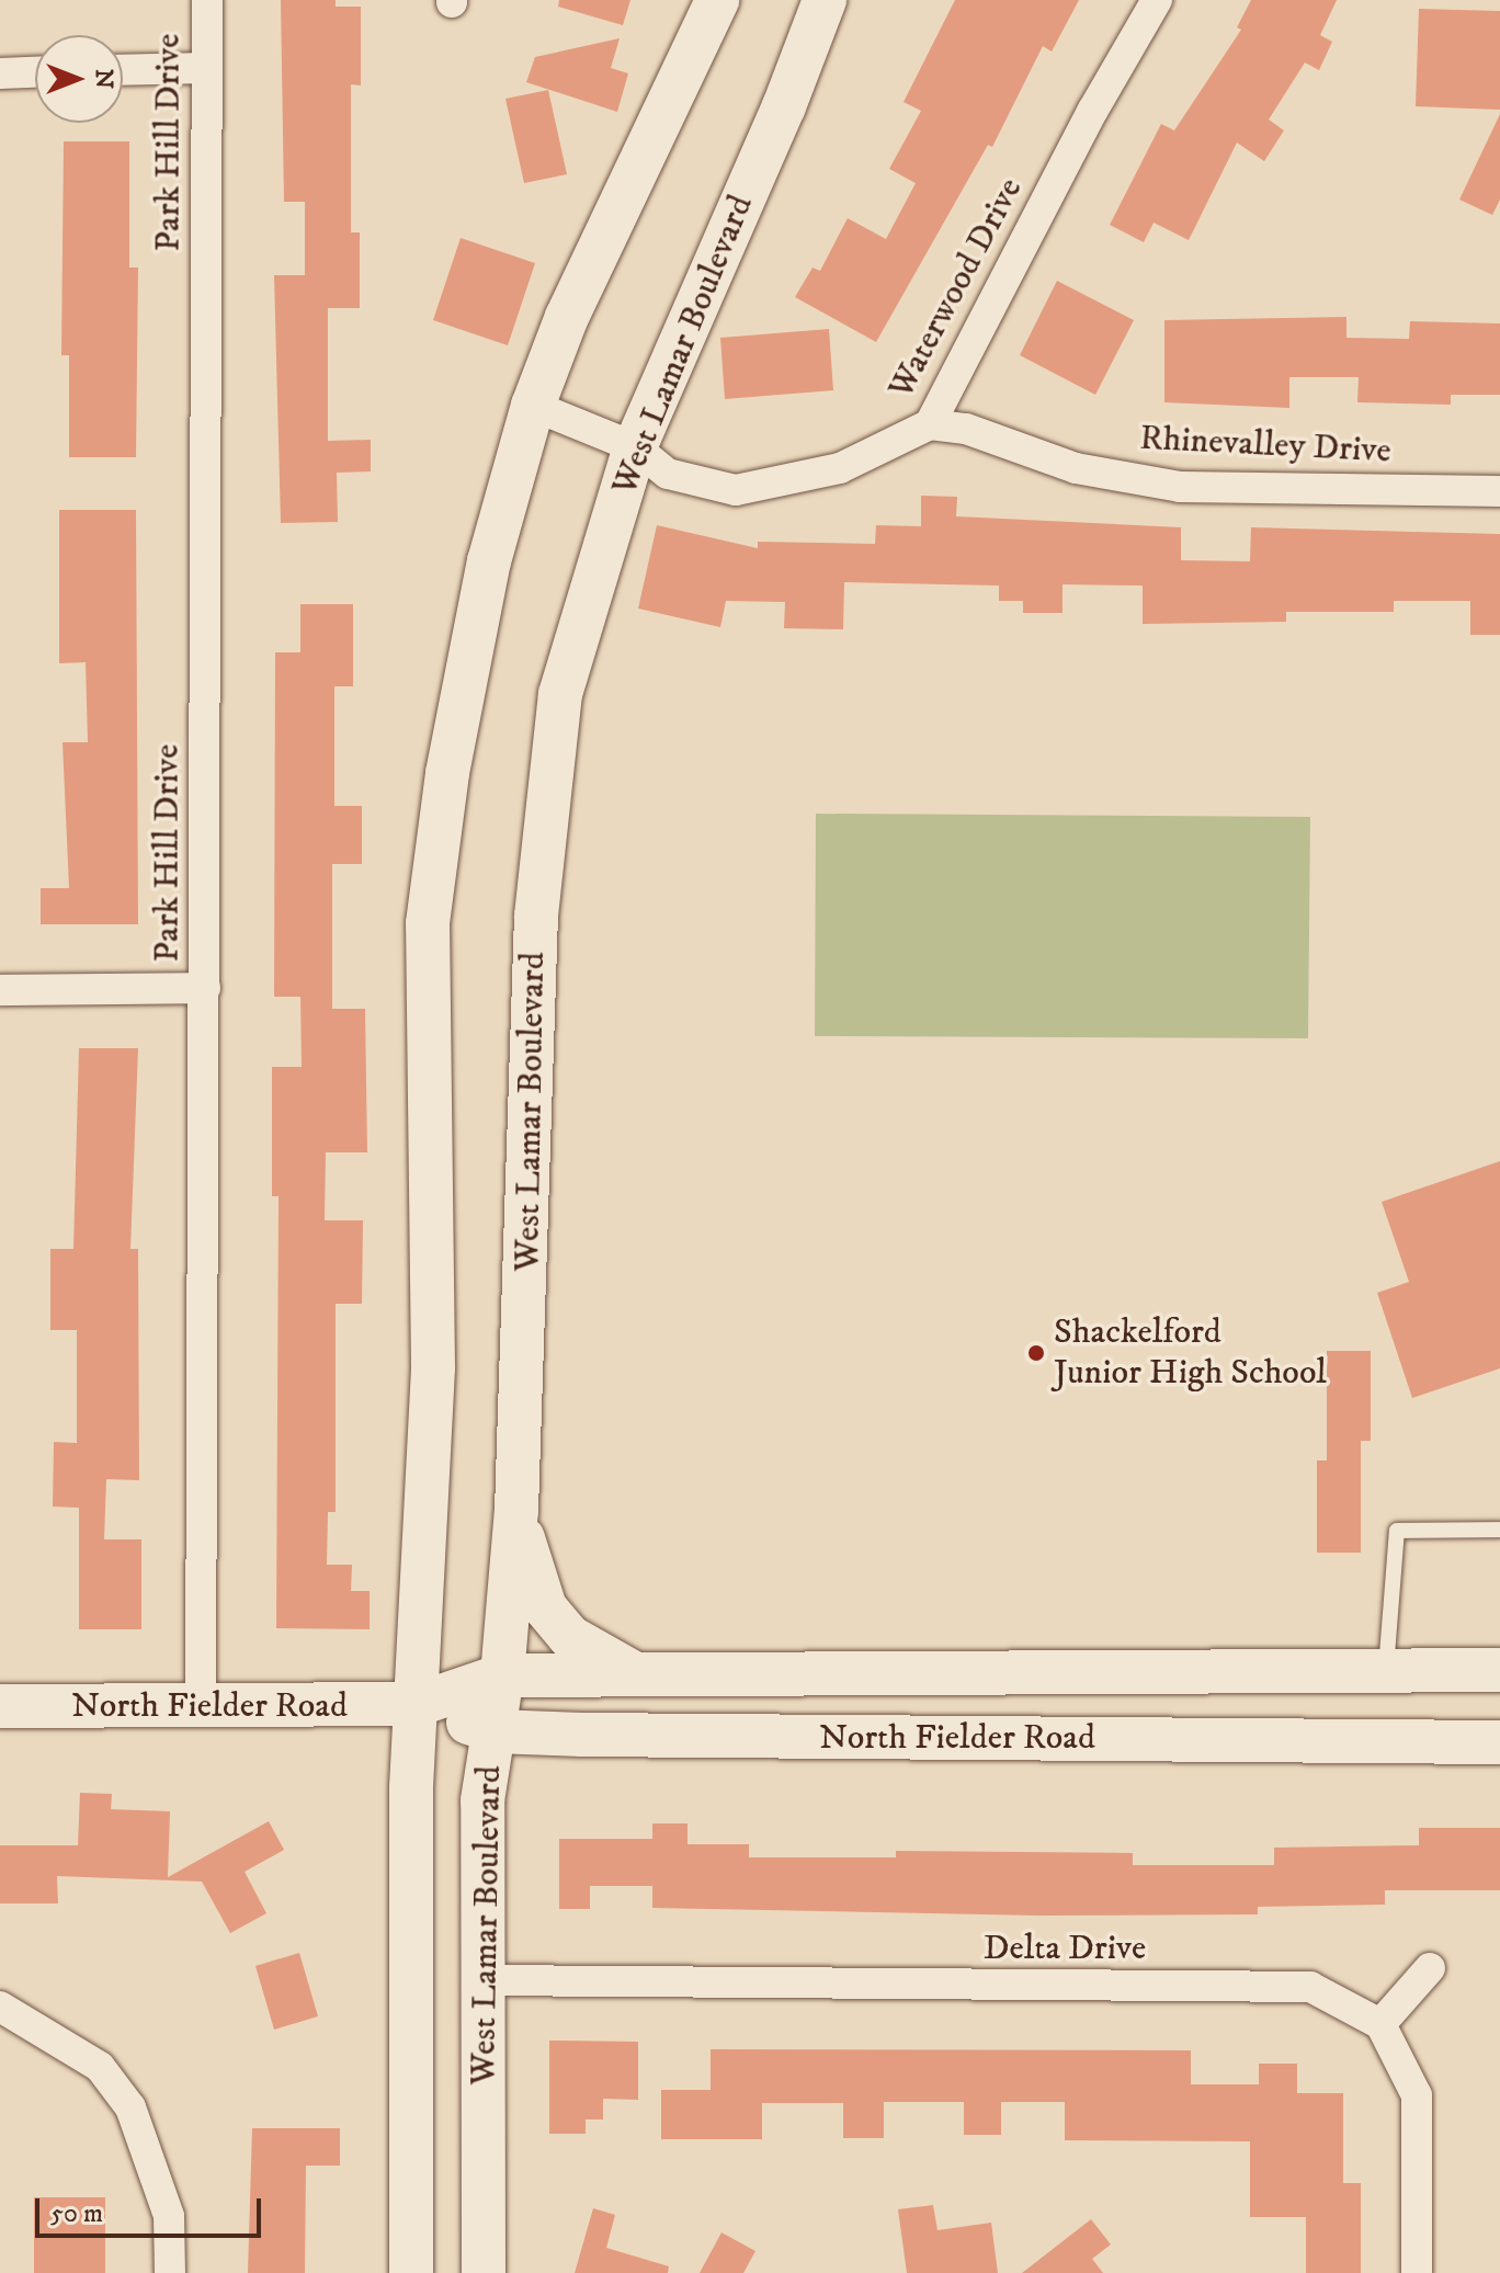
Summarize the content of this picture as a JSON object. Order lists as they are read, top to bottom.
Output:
{
  "streets": {
    "main road": ["West Lamar Boulevard", "North Fielder Road"],
    "street": [
      "Park Hill Drive",
      "Waterwood Drive",
      "Rhinevalley Drive",
      "Delta Drive"
    ]
  },
  "crossings": [
    ["Park Hill Drive", "North Fielder Road"],
    ["Waterwood Drive", "West Lamar Boulevard"],
    ["Waterwood Drive", "Rhinevalley Drive"],
    ["West Lamar Boulevard", "North Fielder Road"],
    ["West Lamar Boulevard", "Delta Drive"]
  ],
  "places": ["Shackelford Junior High School"],
  "scale_bar": "50 m",
  "north": "right"
}
